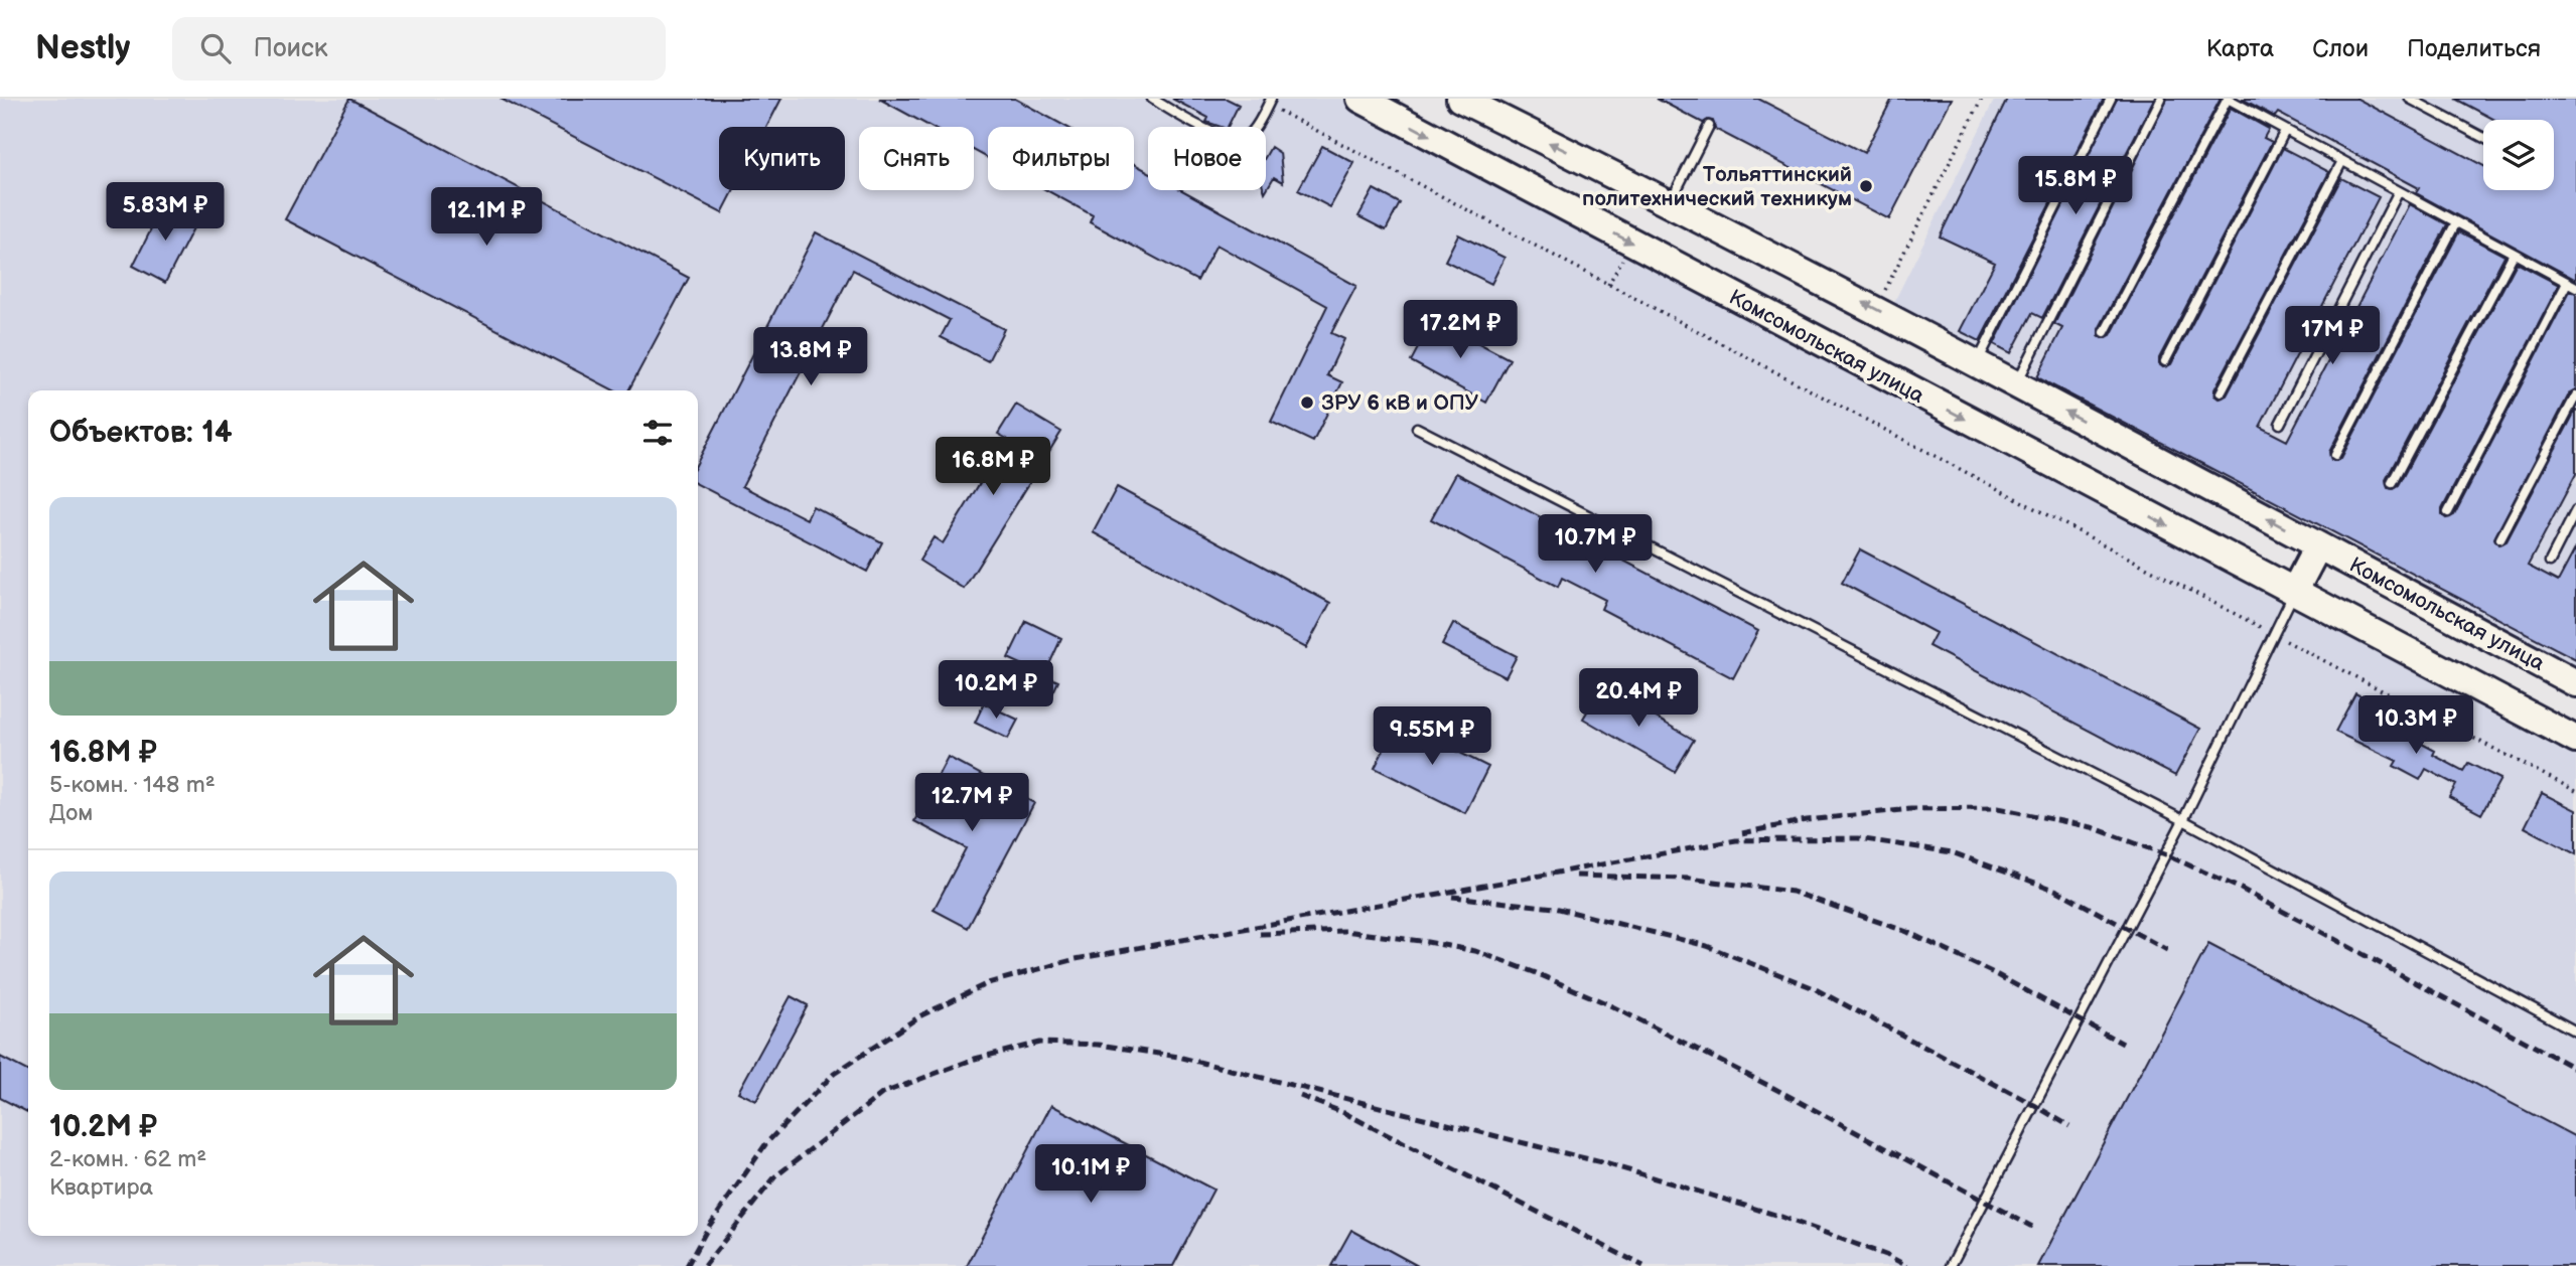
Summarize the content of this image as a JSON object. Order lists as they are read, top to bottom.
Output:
{
  "streets": {
    "main road": ["Комсомольская улица"]
  },
  "places": ["Тольяттинский политехнический техникум", "ЗРУ 6 кВ и ОПУ"],
  "page": {
    "header": "Nestly",
    "search": "Поиск",
    "nav": ["Карта", "Слои", "Поделиться"],
    "chip": [
      "Купить",
      "Снять",
      "Фильтры",
      "Новое"
    ],
    "price": [
      "15.8M ₽",
      "5.83M ₽",
      "12.1M ₽",
      "17.2M ₽",
      "17M ₽",
      "13.8M ₽",
      "16.8M ₽",
      "10.7M ₽",
      "10.2M ₽",
      "20.4M ₽",
      "10.3M ₽",
      "9.55M ₽",
      "12.7M ₽",
      "10.1M ₽"
    ],
    "heading": "Объектов: 14",
    "list": [
      {
        "name": "16.8M ₽",
        "note": "5-комн. · 148 m² · Дом"
      },
      {
        "name": "10.2M ₽",
        "note": "2-комн. · 62 m² · Квартира"
      }
    ]
  }
}
